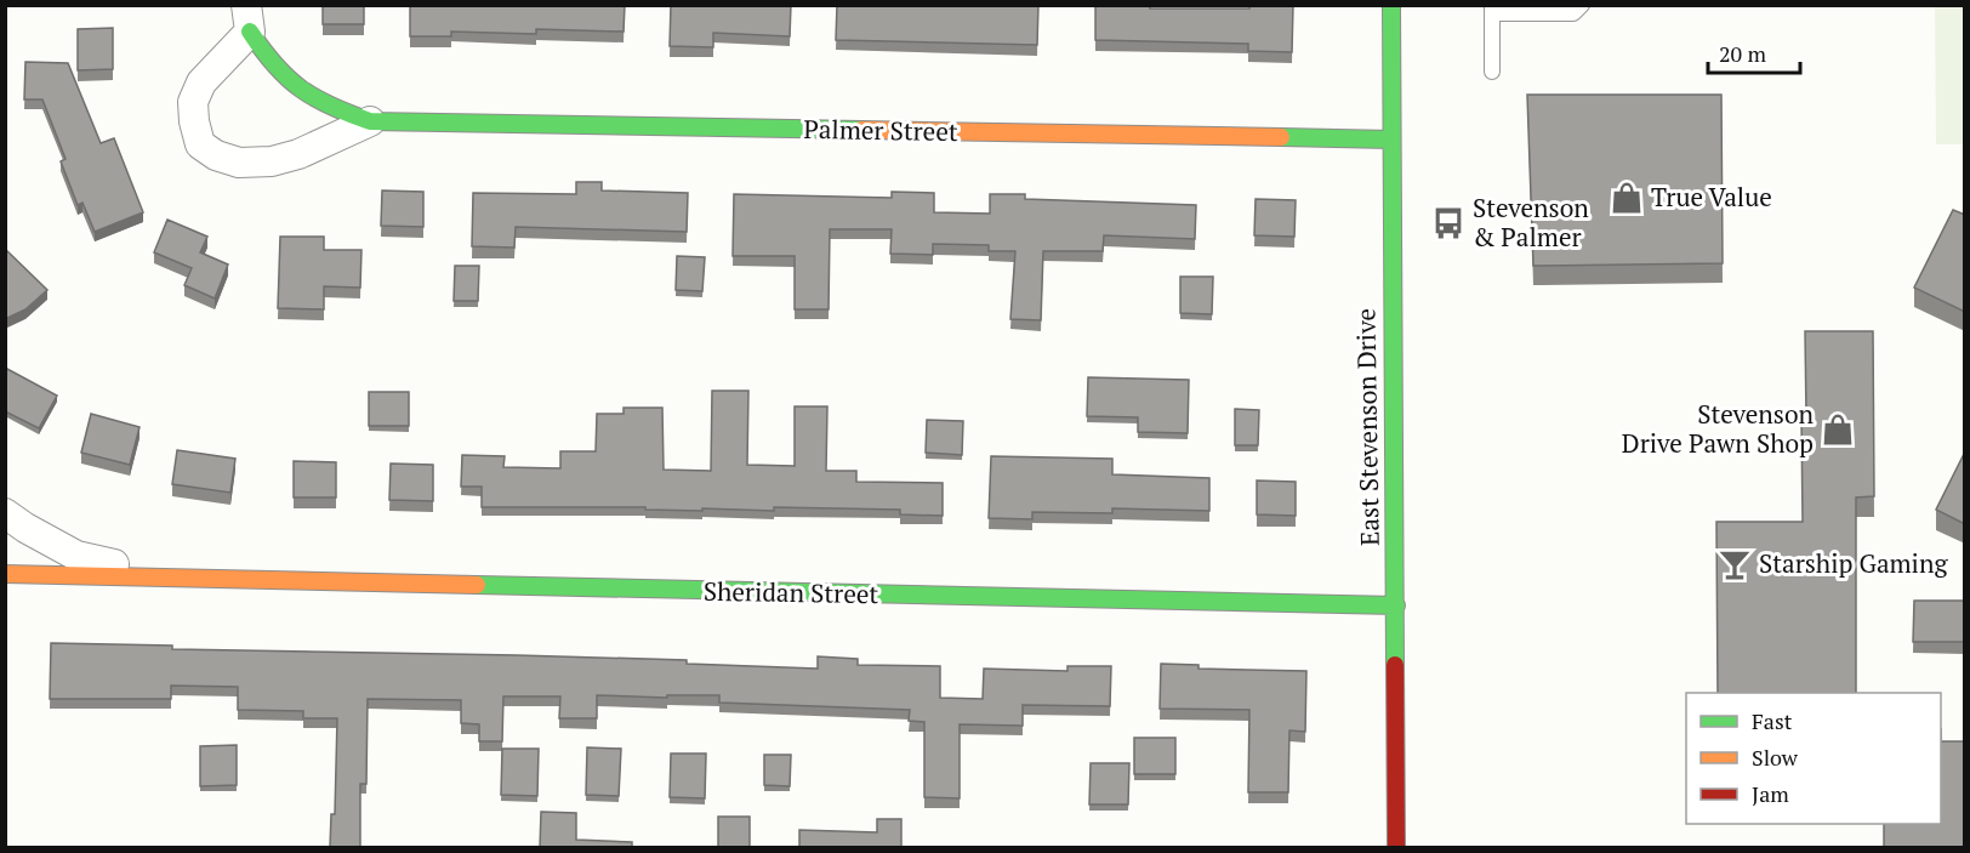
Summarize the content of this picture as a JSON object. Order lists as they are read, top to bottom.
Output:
{
  "streets": {
    "street": ["Palmer Street", "East Stevenson Drive", "Sheridan Street"]
  },
  "crossings": [
    ["Palmer Street", "East Stevenson Drive"],
    ["East Stevenson Drive", "Sheridan Street"]
  ],
  "places": {
    "shop": ["True Value", "Stevenson Drive Pawn Shop"],
    "bus stop": ["Stevenson & Palmer"],
    "bar": ["Starship Gaming"]
  },
  "legend": ["Fast", "Slow", "Jam"],
  "scale_bar": "20 m"
}
